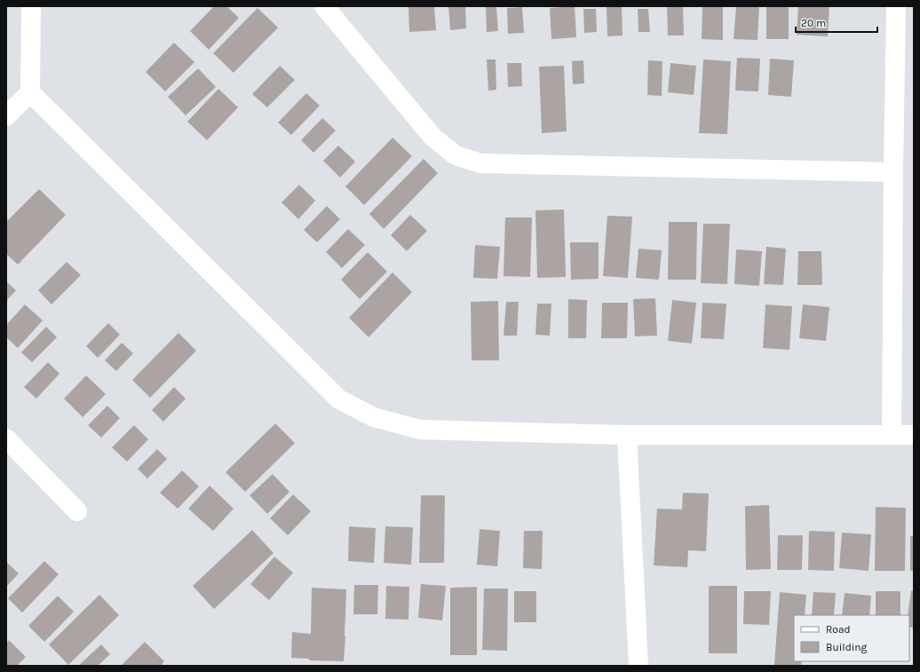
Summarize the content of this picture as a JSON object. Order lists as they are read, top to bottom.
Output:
{
  "legend": ["Road", "Building"],
  "scale_bar": "20 m"
}
